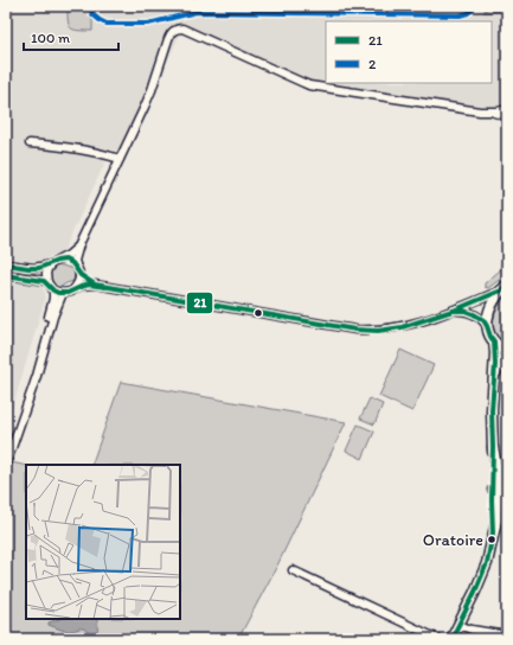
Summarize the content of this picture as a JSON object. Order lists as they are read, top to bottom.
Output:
{
  "places": ["Oratoire"],
  "lines": ["transit line 2", "transit line 21"],
  "legend": ["21", "2"],
  "scale_bar": "100 m"
}
